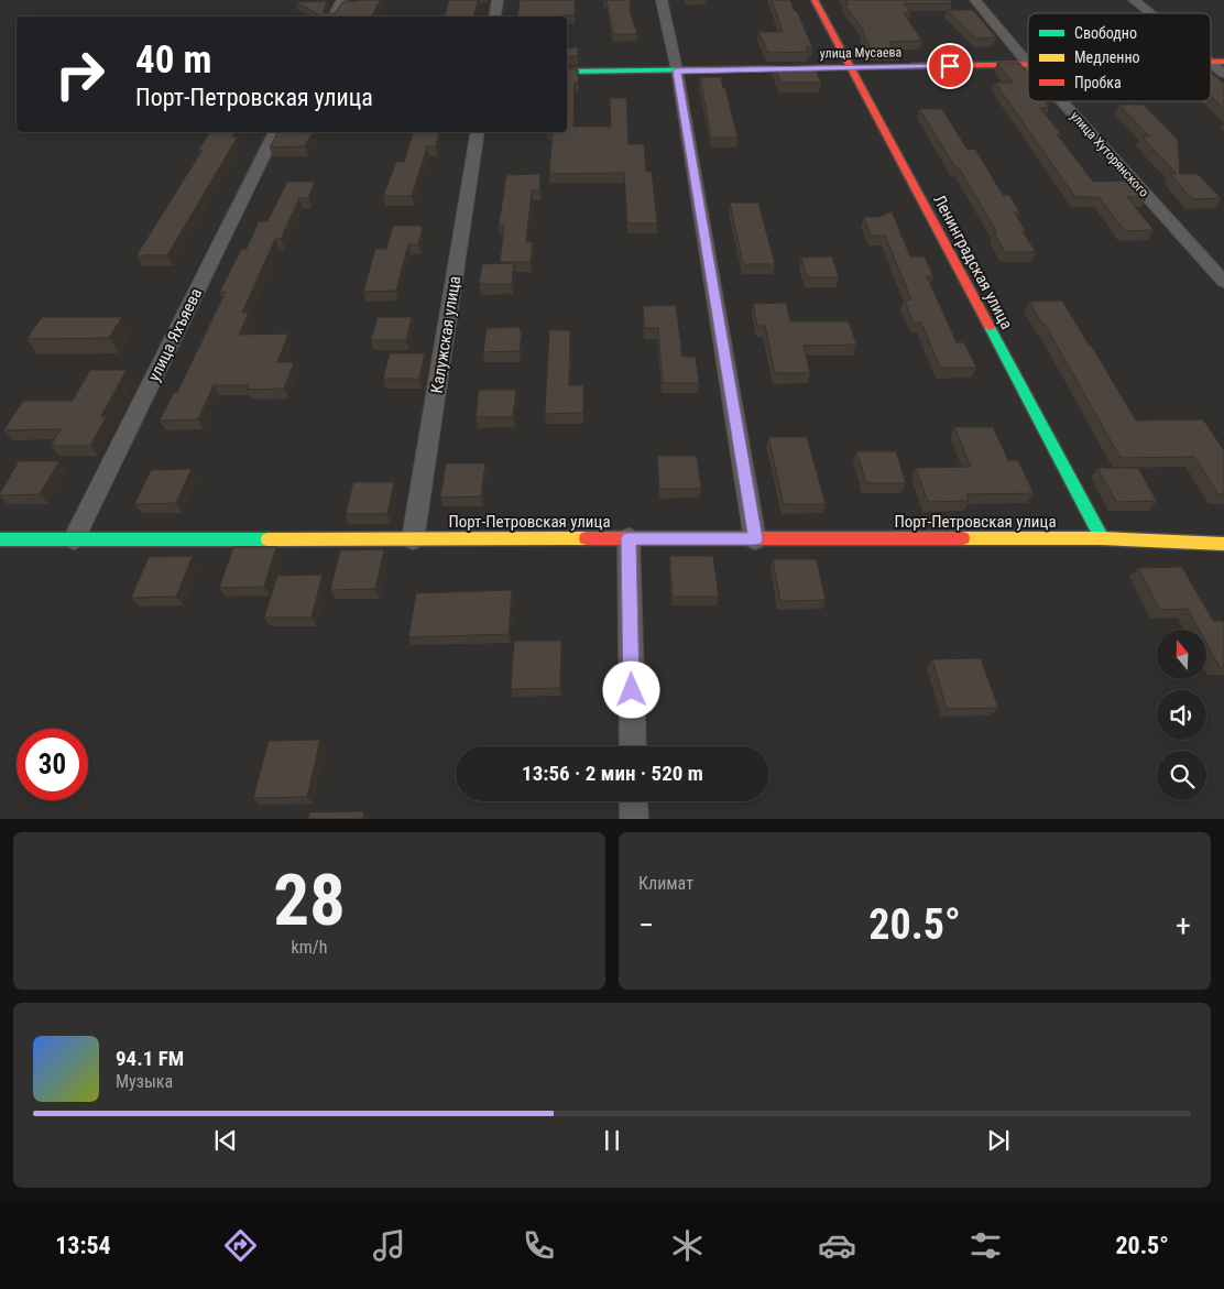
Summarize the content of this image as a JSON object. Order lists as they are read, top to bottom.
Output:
{
  "streets": {
    "street": [
      "улица Мусаева",
      "улица Хуторянского",
      "Ленинградская улица",
      "улица Яхъяева",
      "Калужская улица",
      "Порт-Петровская улица"
    ]
  },
  "crossings": [
    ["улица Мусаева", "Ленинградская улица"],
    ["Ленинградская улица", "Порт-Петровская улица"],
    ["улица Яхъяева", "Порт-Петровская улица"],
    ["Калужская улица", "Порт-Петровская улица"]
  ],
  "legend": ["Свободно", "Медленно", "Пробка"],
  "north": "top",
  "page": {
    "turn": ["40 m", "Порт-Петровская улица"],
    "limit": "30",
    "trip": "13:56 · 2 мин · 520 m",
    "tile": [
      ["28", "km/h"],
      "Климат"
    ],
    "heat": ["−", "20.5°", "+"],
    "song": ["94.1 FM", "Музыка"],
    "tabs": ["13:54", "20.5°"]
  }
}
